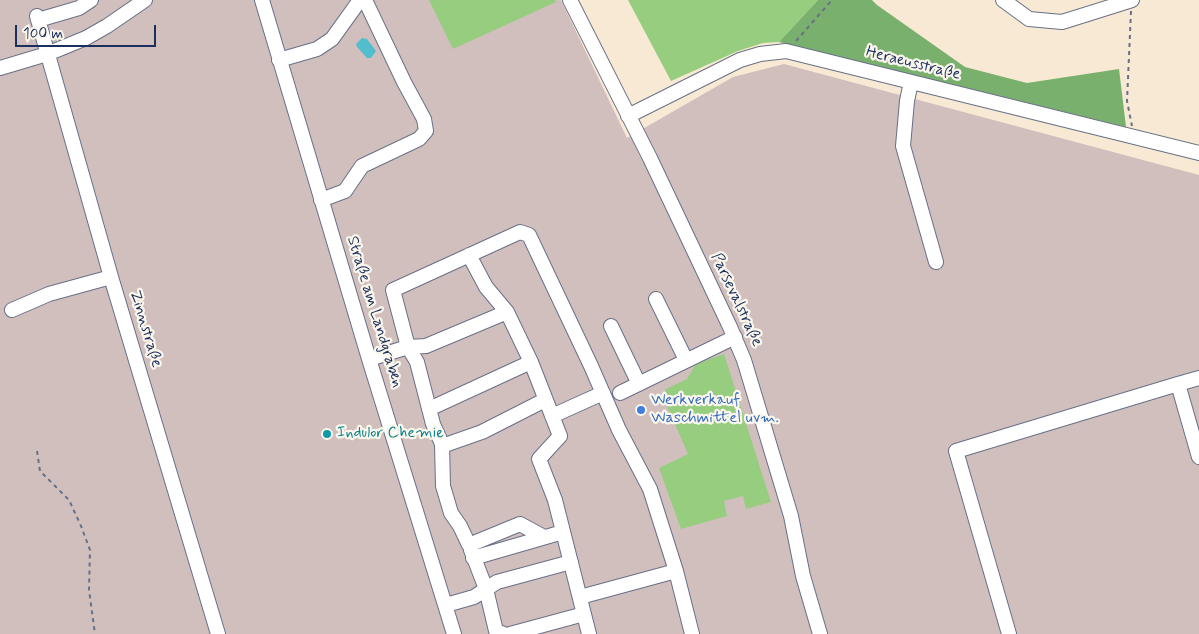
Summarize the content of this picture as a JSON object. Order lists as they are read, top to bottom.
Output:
{
  "streets": {
    "street": [
      "Heraeusstraße",
      "Parsevalstraße",
      "Straße am Landgraben",
      "Zinnstraße"
    ]
  },
  "crossings": [
    ["Heraeusstraße", "Parsevalstraße"]
  ],
  "places": ["Werkverkauf Waschmittel uvm.", "Indulor Chemie"],
  "scale_bar": "100 m"
}
